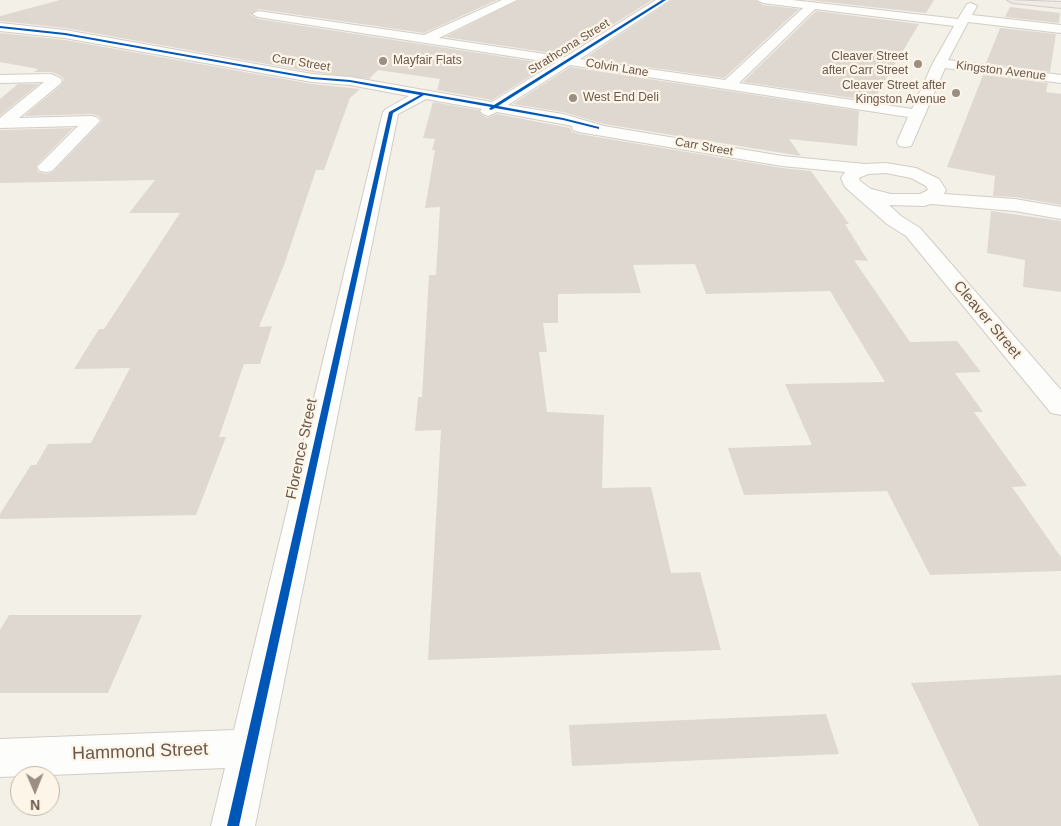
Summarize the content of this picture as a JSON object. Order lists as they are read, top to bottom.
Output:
{
  "streets": {
    "street": [
      "Strathcona Street",
      "Carr Street",
      "Colvin Lane",
      "Kingston Avenue",
      "Cleaver Street",
      "Florence Street",
      "Hammond Street"
    ]
  },
  "crossings": [
    ["Strathcona Street", "Carr Street"],
    ["Strathcona Street", "Colvin Lane"],
    ["Carr Street", "Cleaver Street"],
    ["Carr Street", "Florence Street"],
    ["Florence Street", "Hammond Street"]
  ],
  "places": [
    "Mayfair Flats",
    "Cleaver Street after Carr Street",
    "Cleaver Street after Kingston Avenue",
    "West End Deli"
  ],
  "north": "bottom"
}
